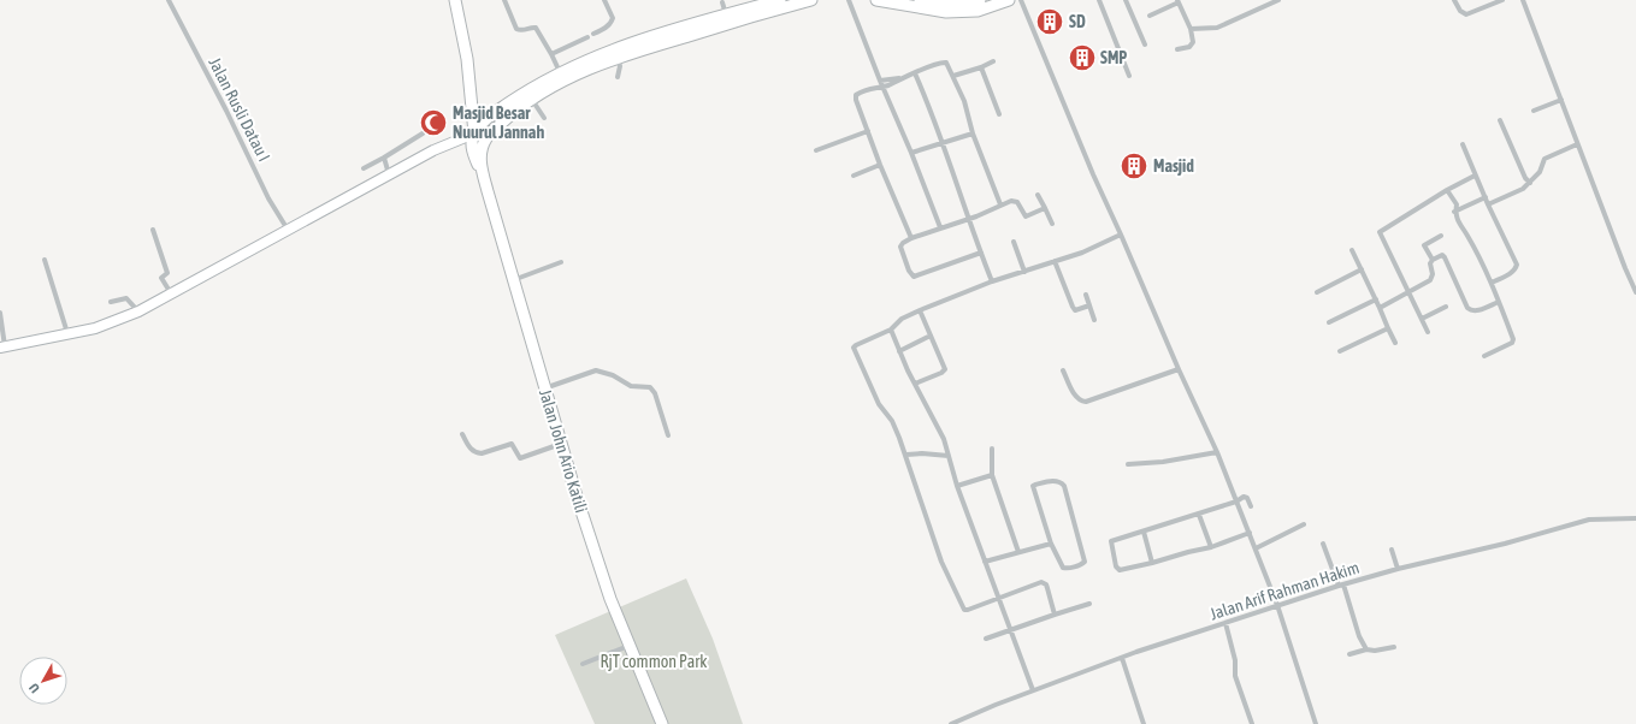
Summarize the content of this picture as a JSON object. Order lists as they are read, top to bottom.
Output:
{
  "streets": {
    "main road": ["Jalan John Ario Katili"],
    "street": ["Jalan Rusli Datau I", "Jalan Arif Rahman Hakim"]
  },
  "parks": ["RjT common Park"],
  "places": {
    "building": ["SD", "SMP", "Masjid"],
    "mosque": ["Masjid Besar Nuurul Jannah"]
  },
  "north": "bottom left"
}
